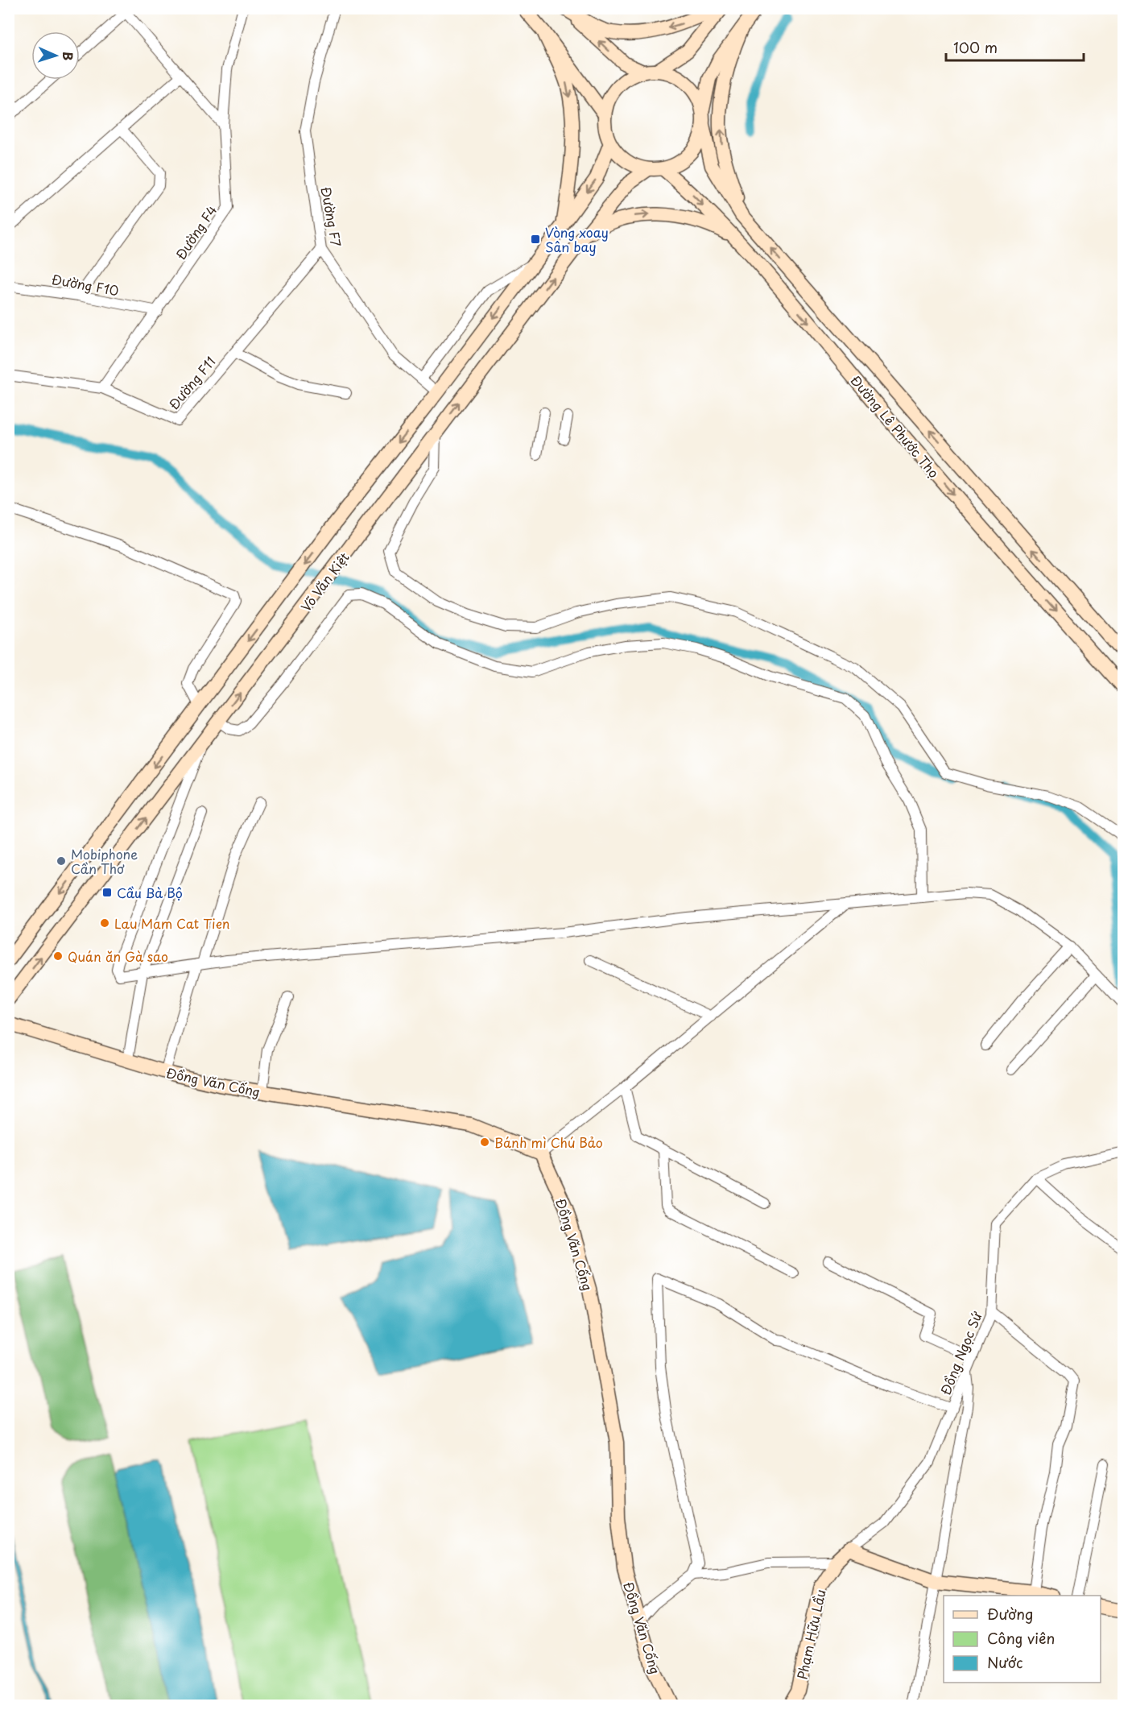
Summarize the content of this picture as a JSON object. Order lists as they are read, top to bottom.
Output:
{
  "streets": {
    "street": [
      "Đường F7",
      "Đường F4",
      "Đường F10",
      "Đường F11",
      "Đường Lê Phước Thọ",
      "Võ Văn Kiệt",
      "Đồng Văn Cống",
      "Đồng Ngọc Sứ",
      "Phạm Hữu Lầu"
    ]
  },
  "crossings": [
    ["Đường F7", "Đường F11"],
    ["Đường F7", "Võ Văn Kiệt"],
    ["Đường F4", "Đường F10"],
    ["Đường F4", "Đường F11"],
    ["Đường Lê Phước Thọ", "Võ Văn Kiệt"],
    ["Đồng Ngọc Sứ", "Phạm Hữu Lầu"]
  ],
  "places": {
    "transit": ["Vòng xoay Sân bay", "Cầu Bà Bộ"],
    "other": [
      "Mobiphone Cần Thơ",
      "Lau Mam Cat Tien",
      "Quán ăn Gà sao",
      "Bánh mì Chú Bảo"
    ]
  },
  "legend": ["Đường", "Công viên", "Nước"],
  "scale_bar": "100 m",
  "north": "right"
}
